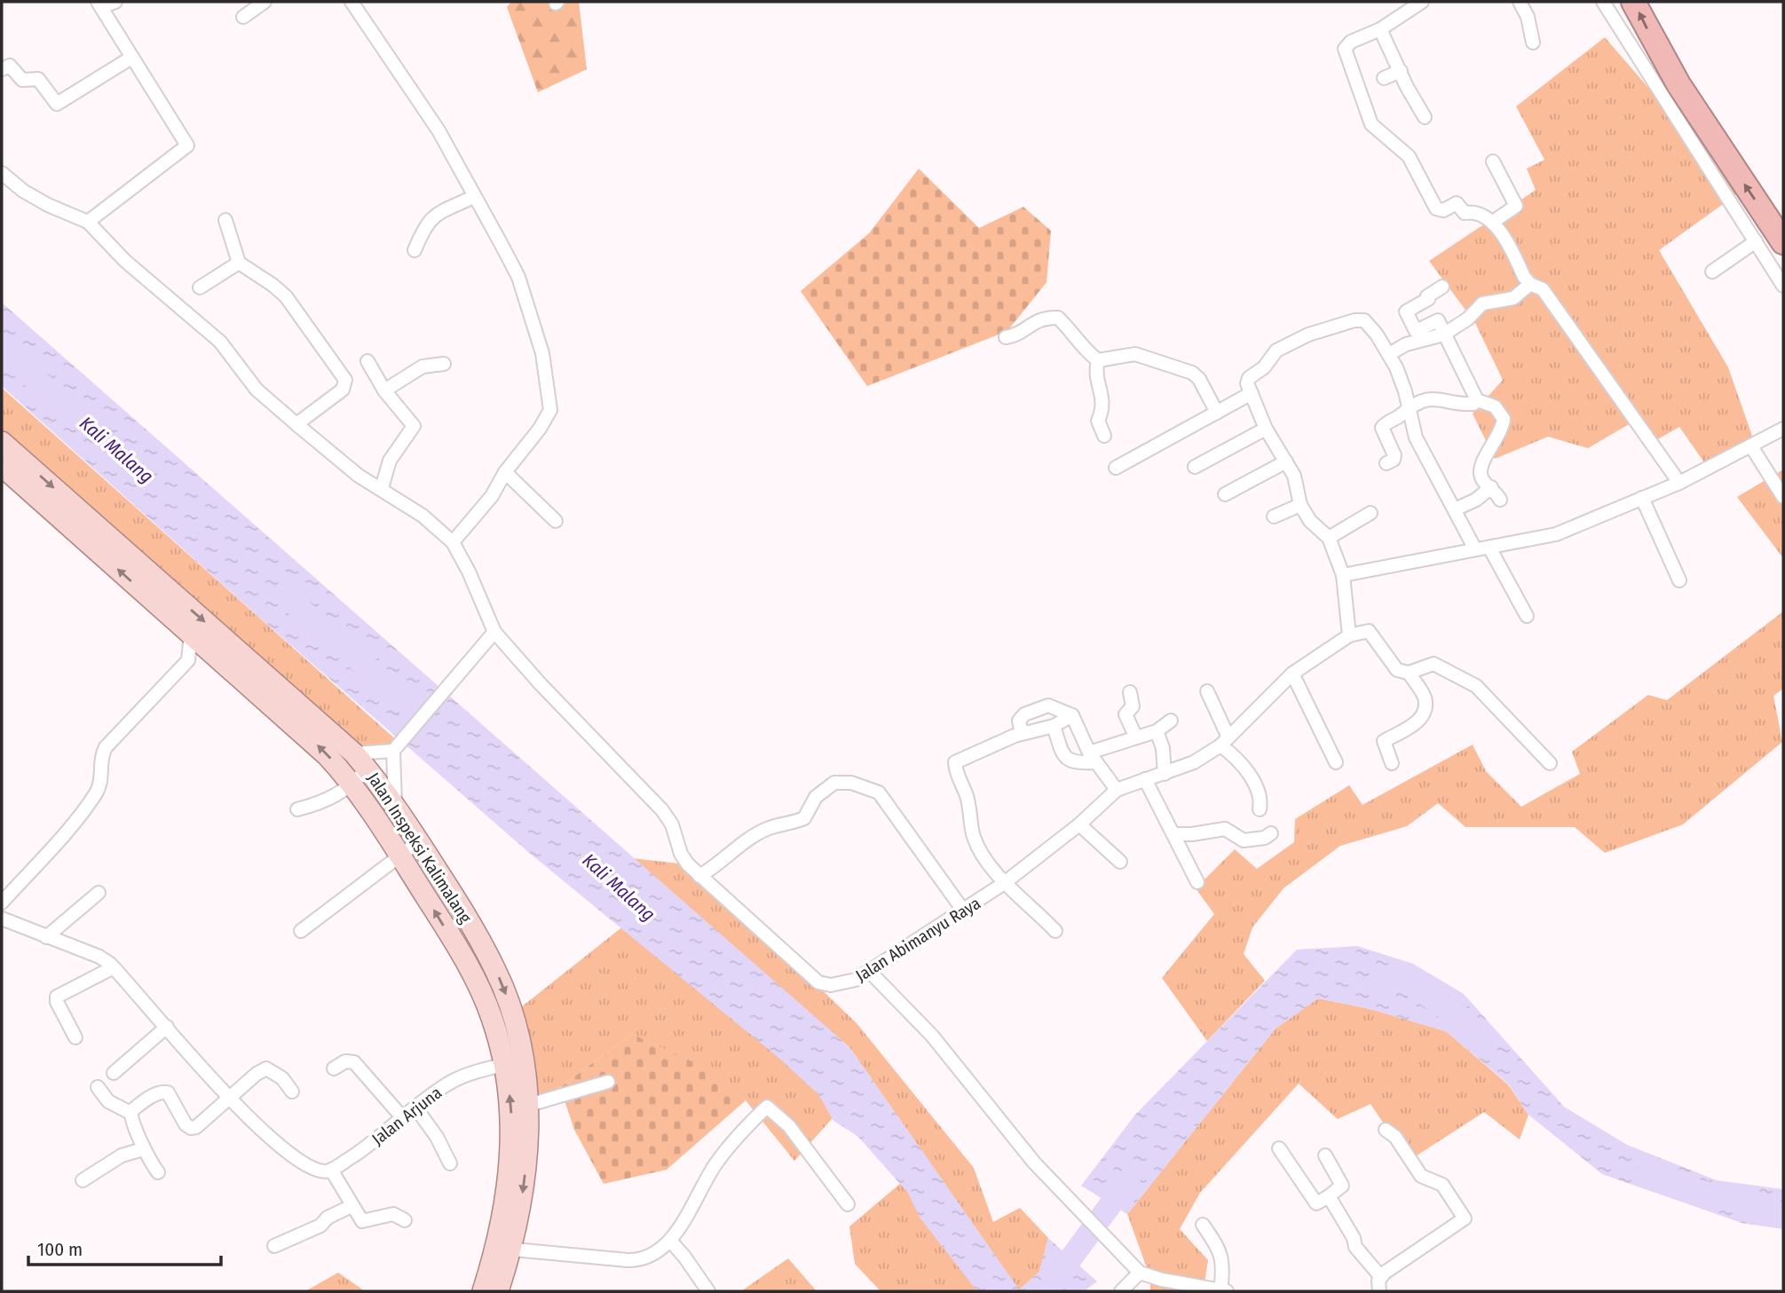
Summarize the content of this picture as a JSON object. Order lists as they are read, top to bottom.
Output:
{
  "streets": {
    "main road": ["Jalan Inspeksi Kalimalang"],
    "street": ["Jalan Abimanyu Raya", "Jalan Arjuna"]
  },
  "crossings": [
    ["Jalan Inspeksi Kalimalang", "Jalan Arjuna"]
  ],
  "water": ["Kali Malang"],
  "scale_bar": "100 m"
}
